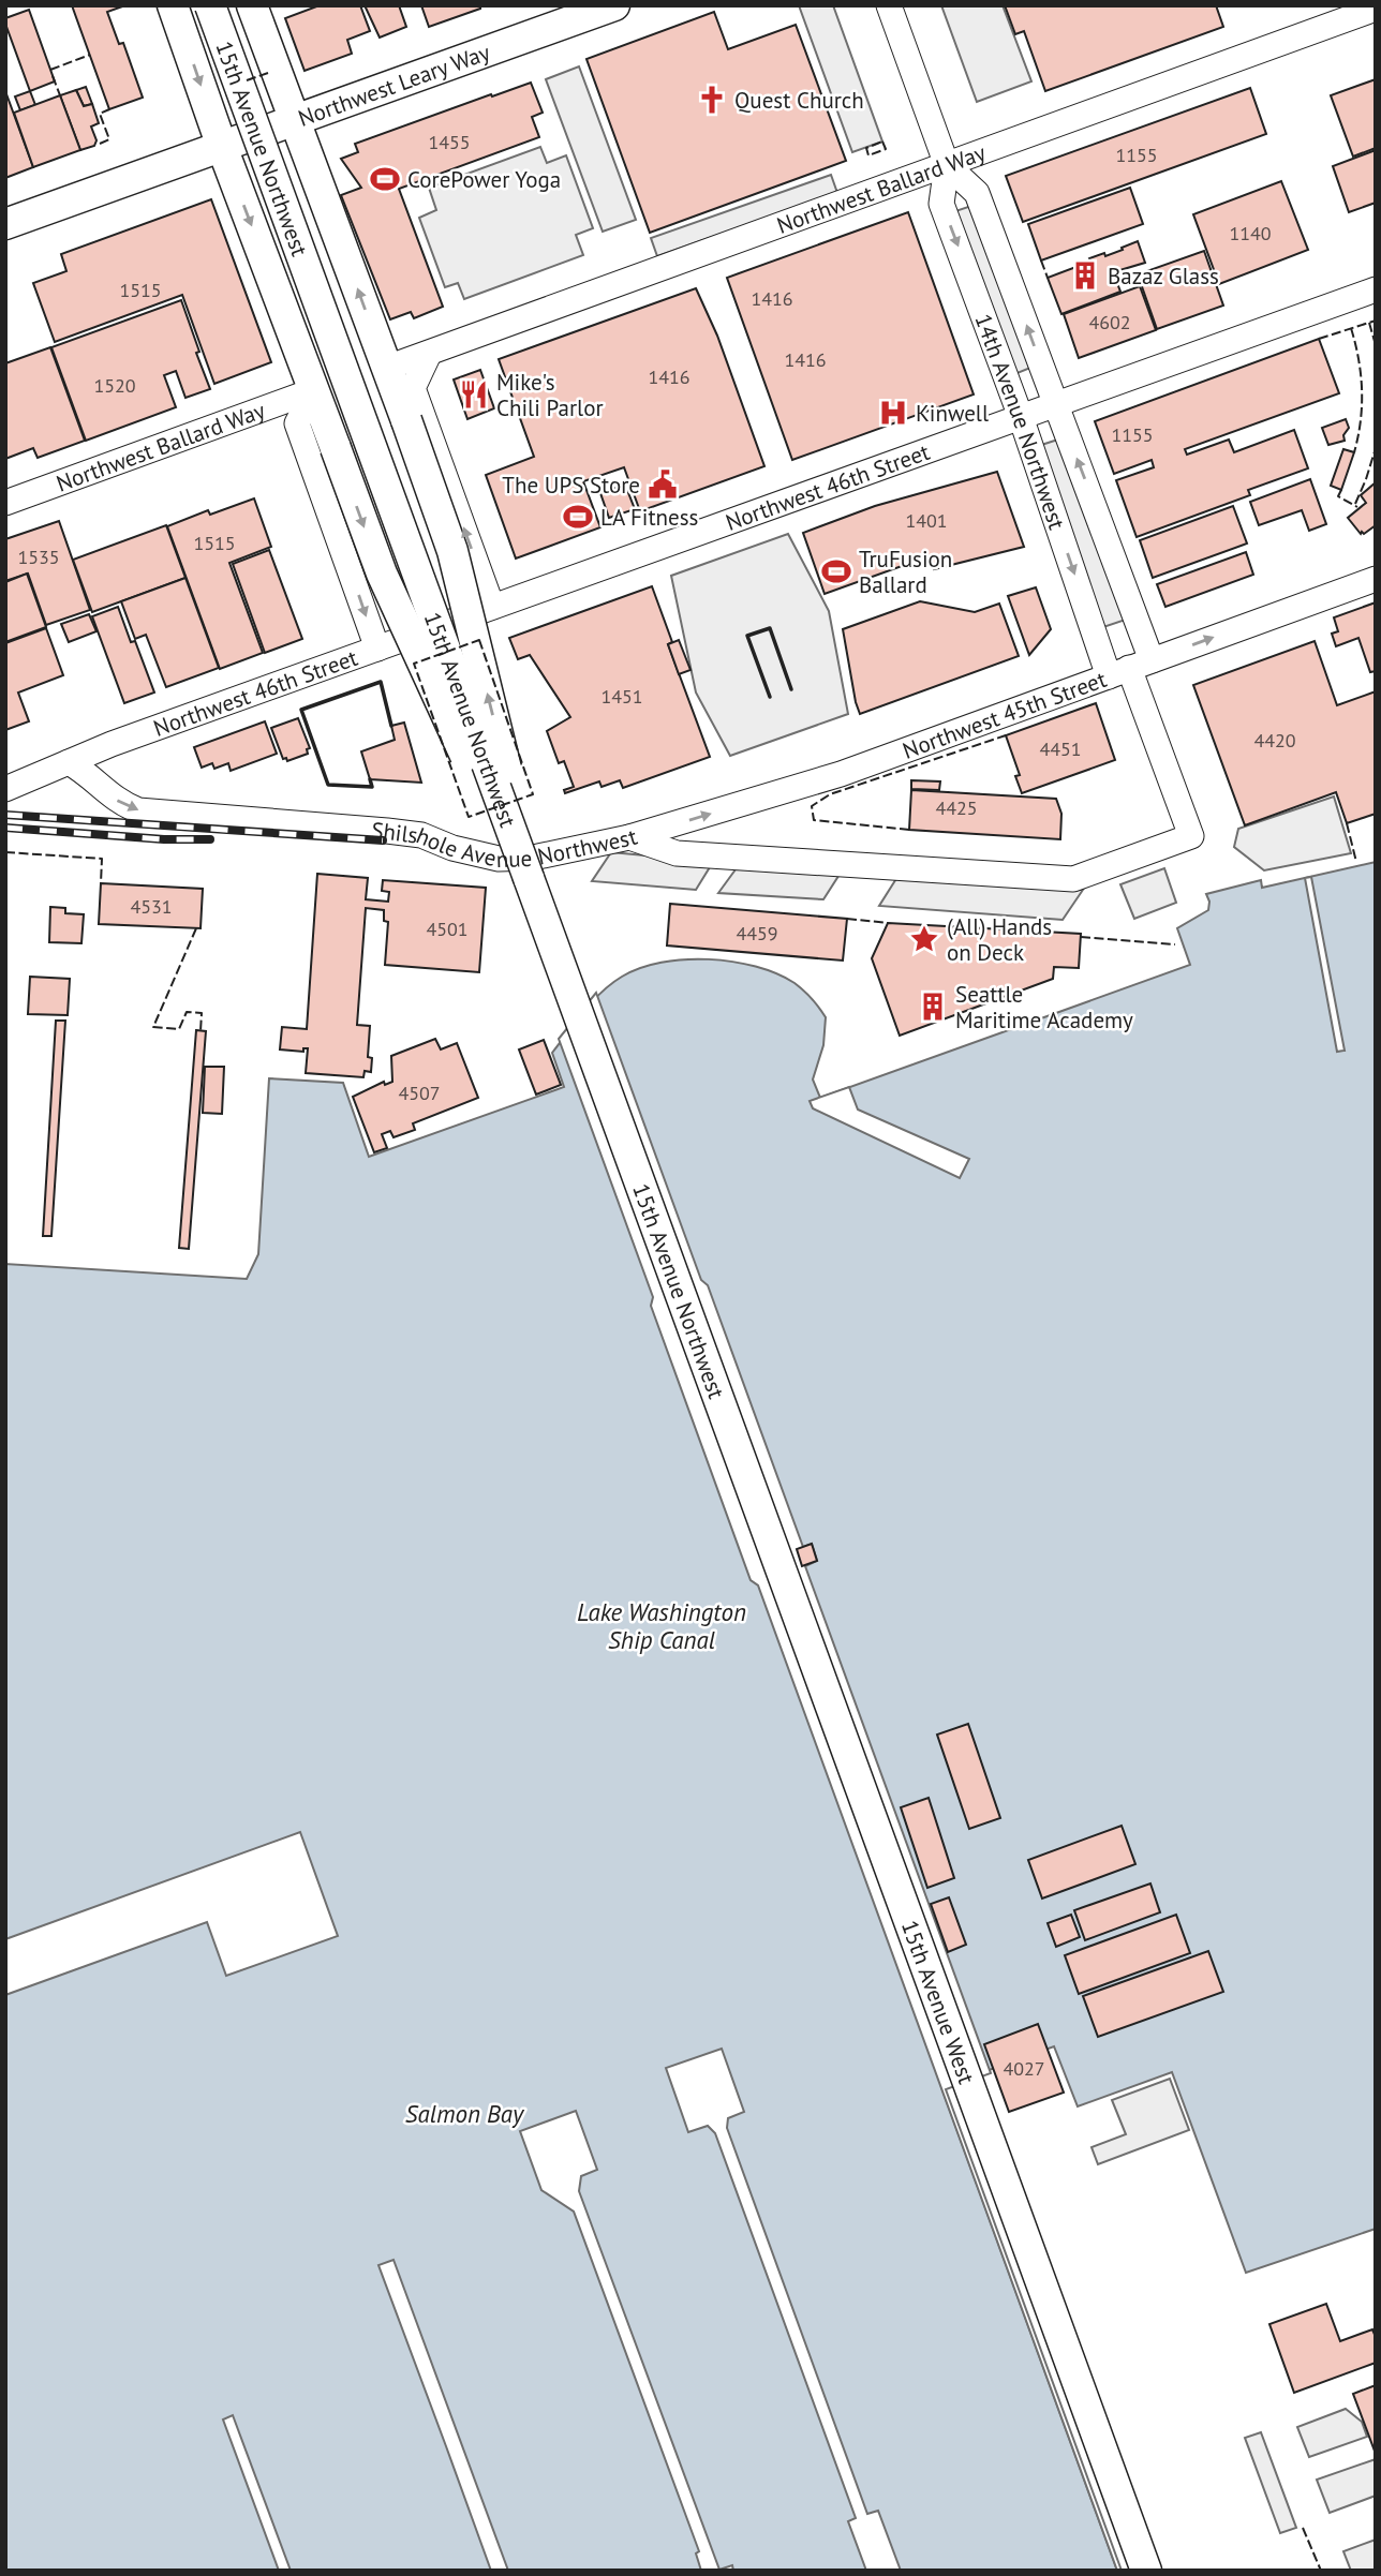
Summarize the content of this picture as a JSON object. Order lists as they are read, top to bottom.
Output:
{
  "streets": {
    "main road": ["Northwest Leary Way", "15th Avenue Northwest", "15th Avenue West"],
    "street": [
      "Northwest Ballard Way",
      "14th Avenue Northwest",
      "Northwest 46th Street",
      "Northwest 45th Street",
      "Shilshole Avenue Northwest"
    ]
  },
  "crossings": [
    ["Northwest Leary Way", "15th Avenue Northwest"],
    ["15th Avenue Northwest", "Northwest Ballard Way"],
    ["15th Avenue Northwest", "15th Avenue West"],
    ["Northwest Ballard Way", "14th Avenue Northwest"],
    ["14th Avenue Northwest", "Northwest 46th Street"],
    ["14th Avenue Northwest", "Northwest 45th Street"],
    ["14th Avenue Northwest", "Shilshole Avenue Northwest"],
    ["Northwest 46th Street", "Shilshole Avenue Northwest"],
    ["Northwest 45th Street", "Shilshole Avenue Northwest"]
  ],
  "one_way": ["Northwest 45th Street", "Shilshole Avenue Northwest"],
  "water": ["Lake Washington Ship Canal", "Salmon Bay"],
  "places": {
    "church": ["Quest Church"],
    "sports": ["CorePower Yoga", "LA Fitness", "TruFusion Ballard"],
    "building": ["Bazaz Glass", "Seattle Maritime Academy"],
    "restaurant": ["Mike's Chili Parlor"],
    "hospital": ["Kinwell"],
    "public building": ["The UPS Store"],
    "place": ["(All) Hands on Deck"]
  },
  "house_numbers": [
    "1455",
    "1155",
    "1140",
    "1515",
    "1416",
    "4602",
    "1416",
    "1416",
    "1520",
    "1155",
    "1401",
    "1515",
    "1535",
    "1451",
    "4420",
    "4451",
    "4425",
    "4531",
    "4501",
    "4459",
    "4507",
    "4027"
  ]
}
